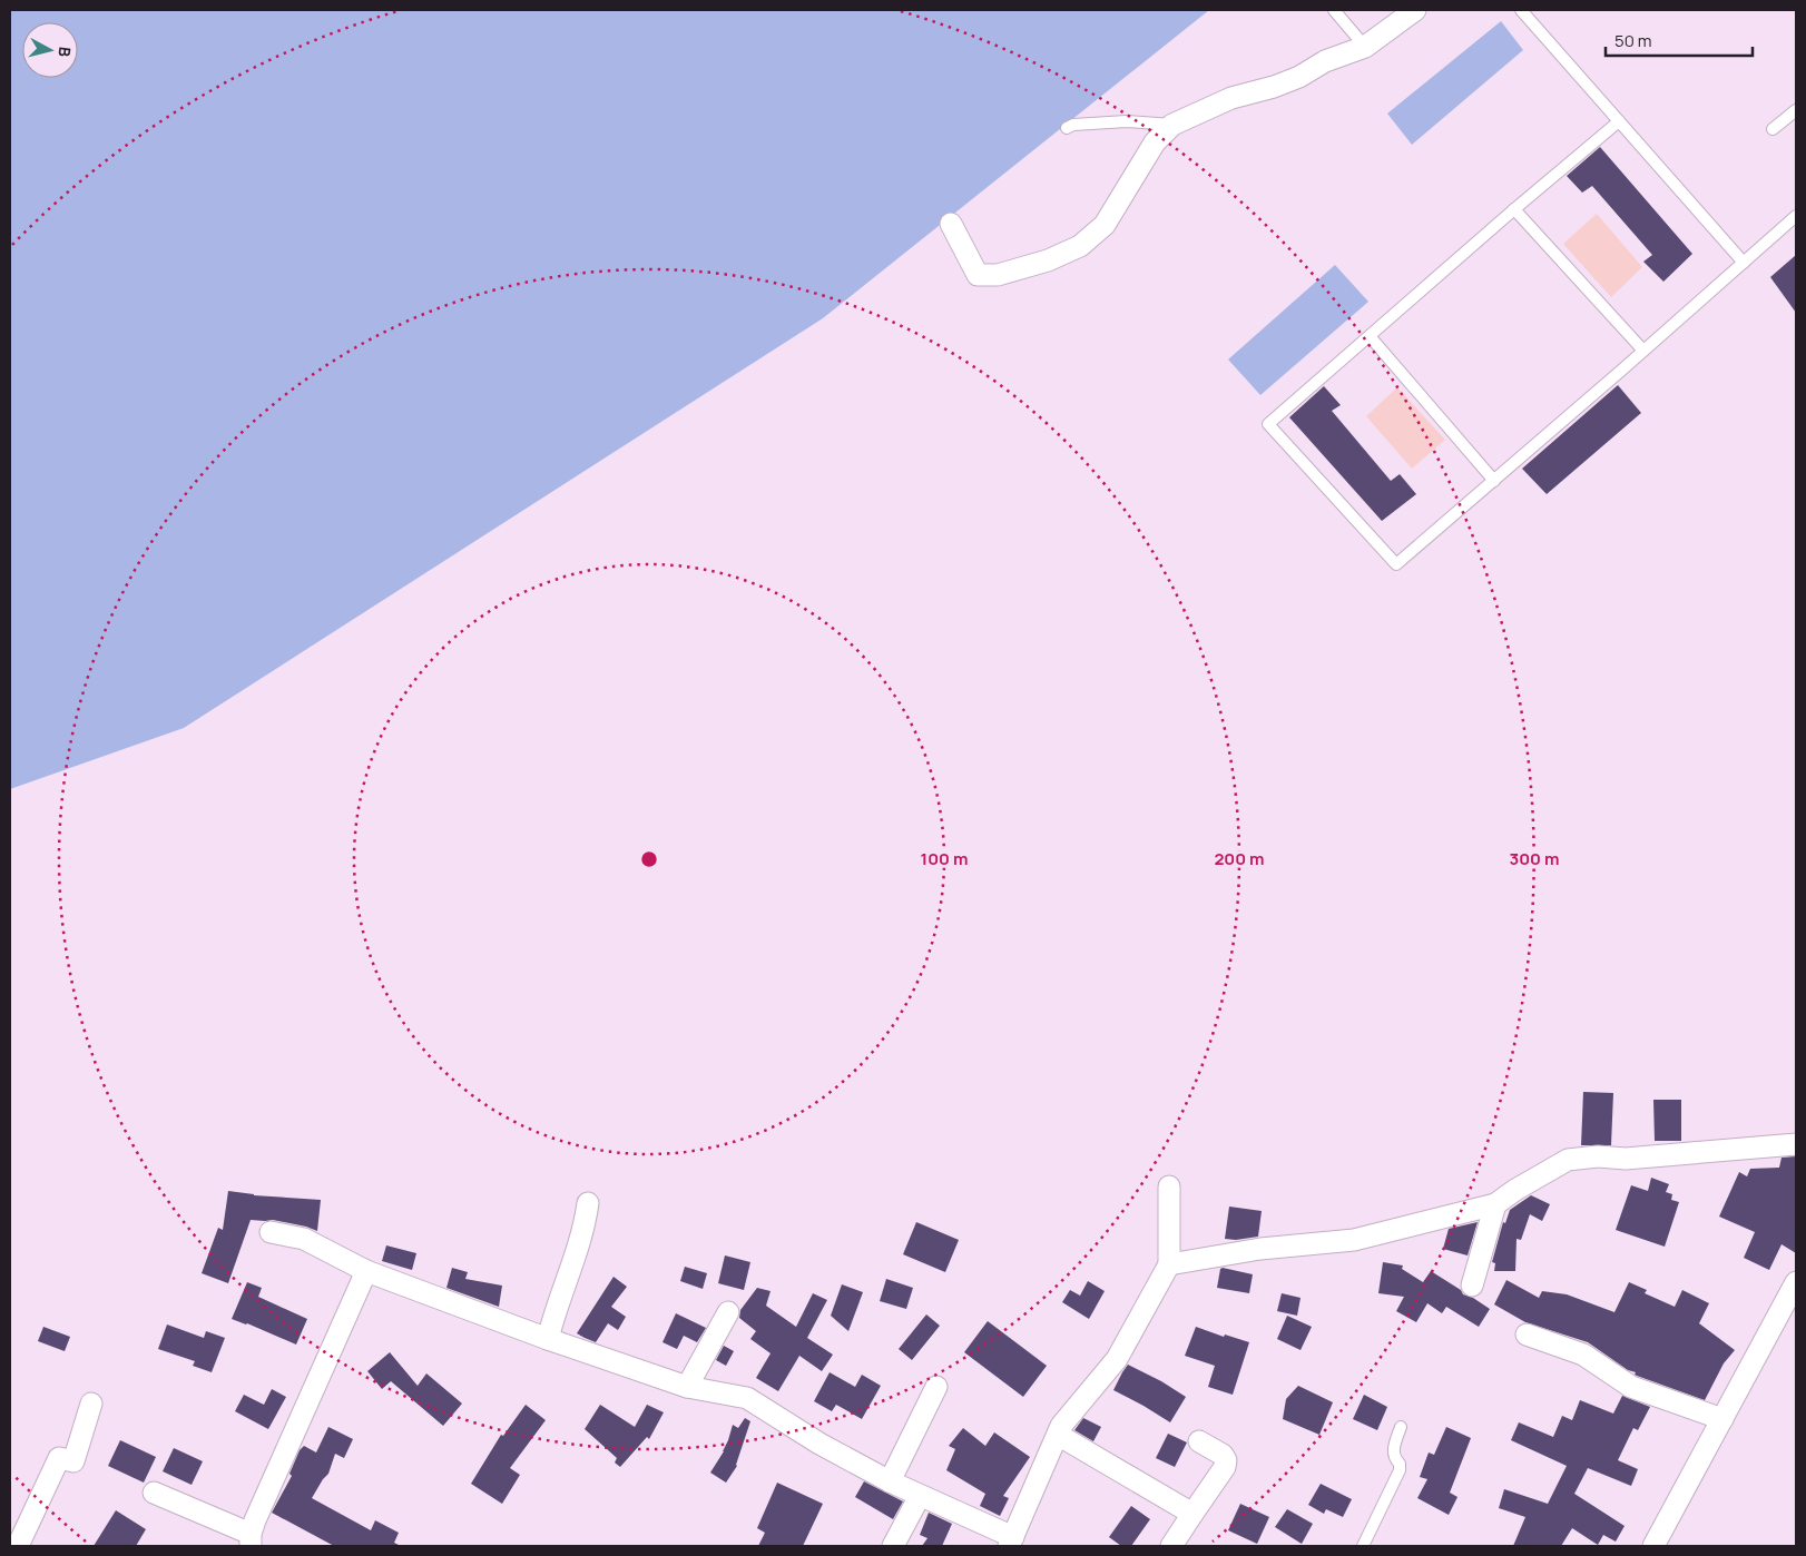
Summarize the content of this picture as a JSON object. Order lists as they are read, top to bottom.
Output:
{
  "scale_bar": "50 m",
  "north": "right",
  "rings": ["100 m", "200 m", "300 m"]
}
